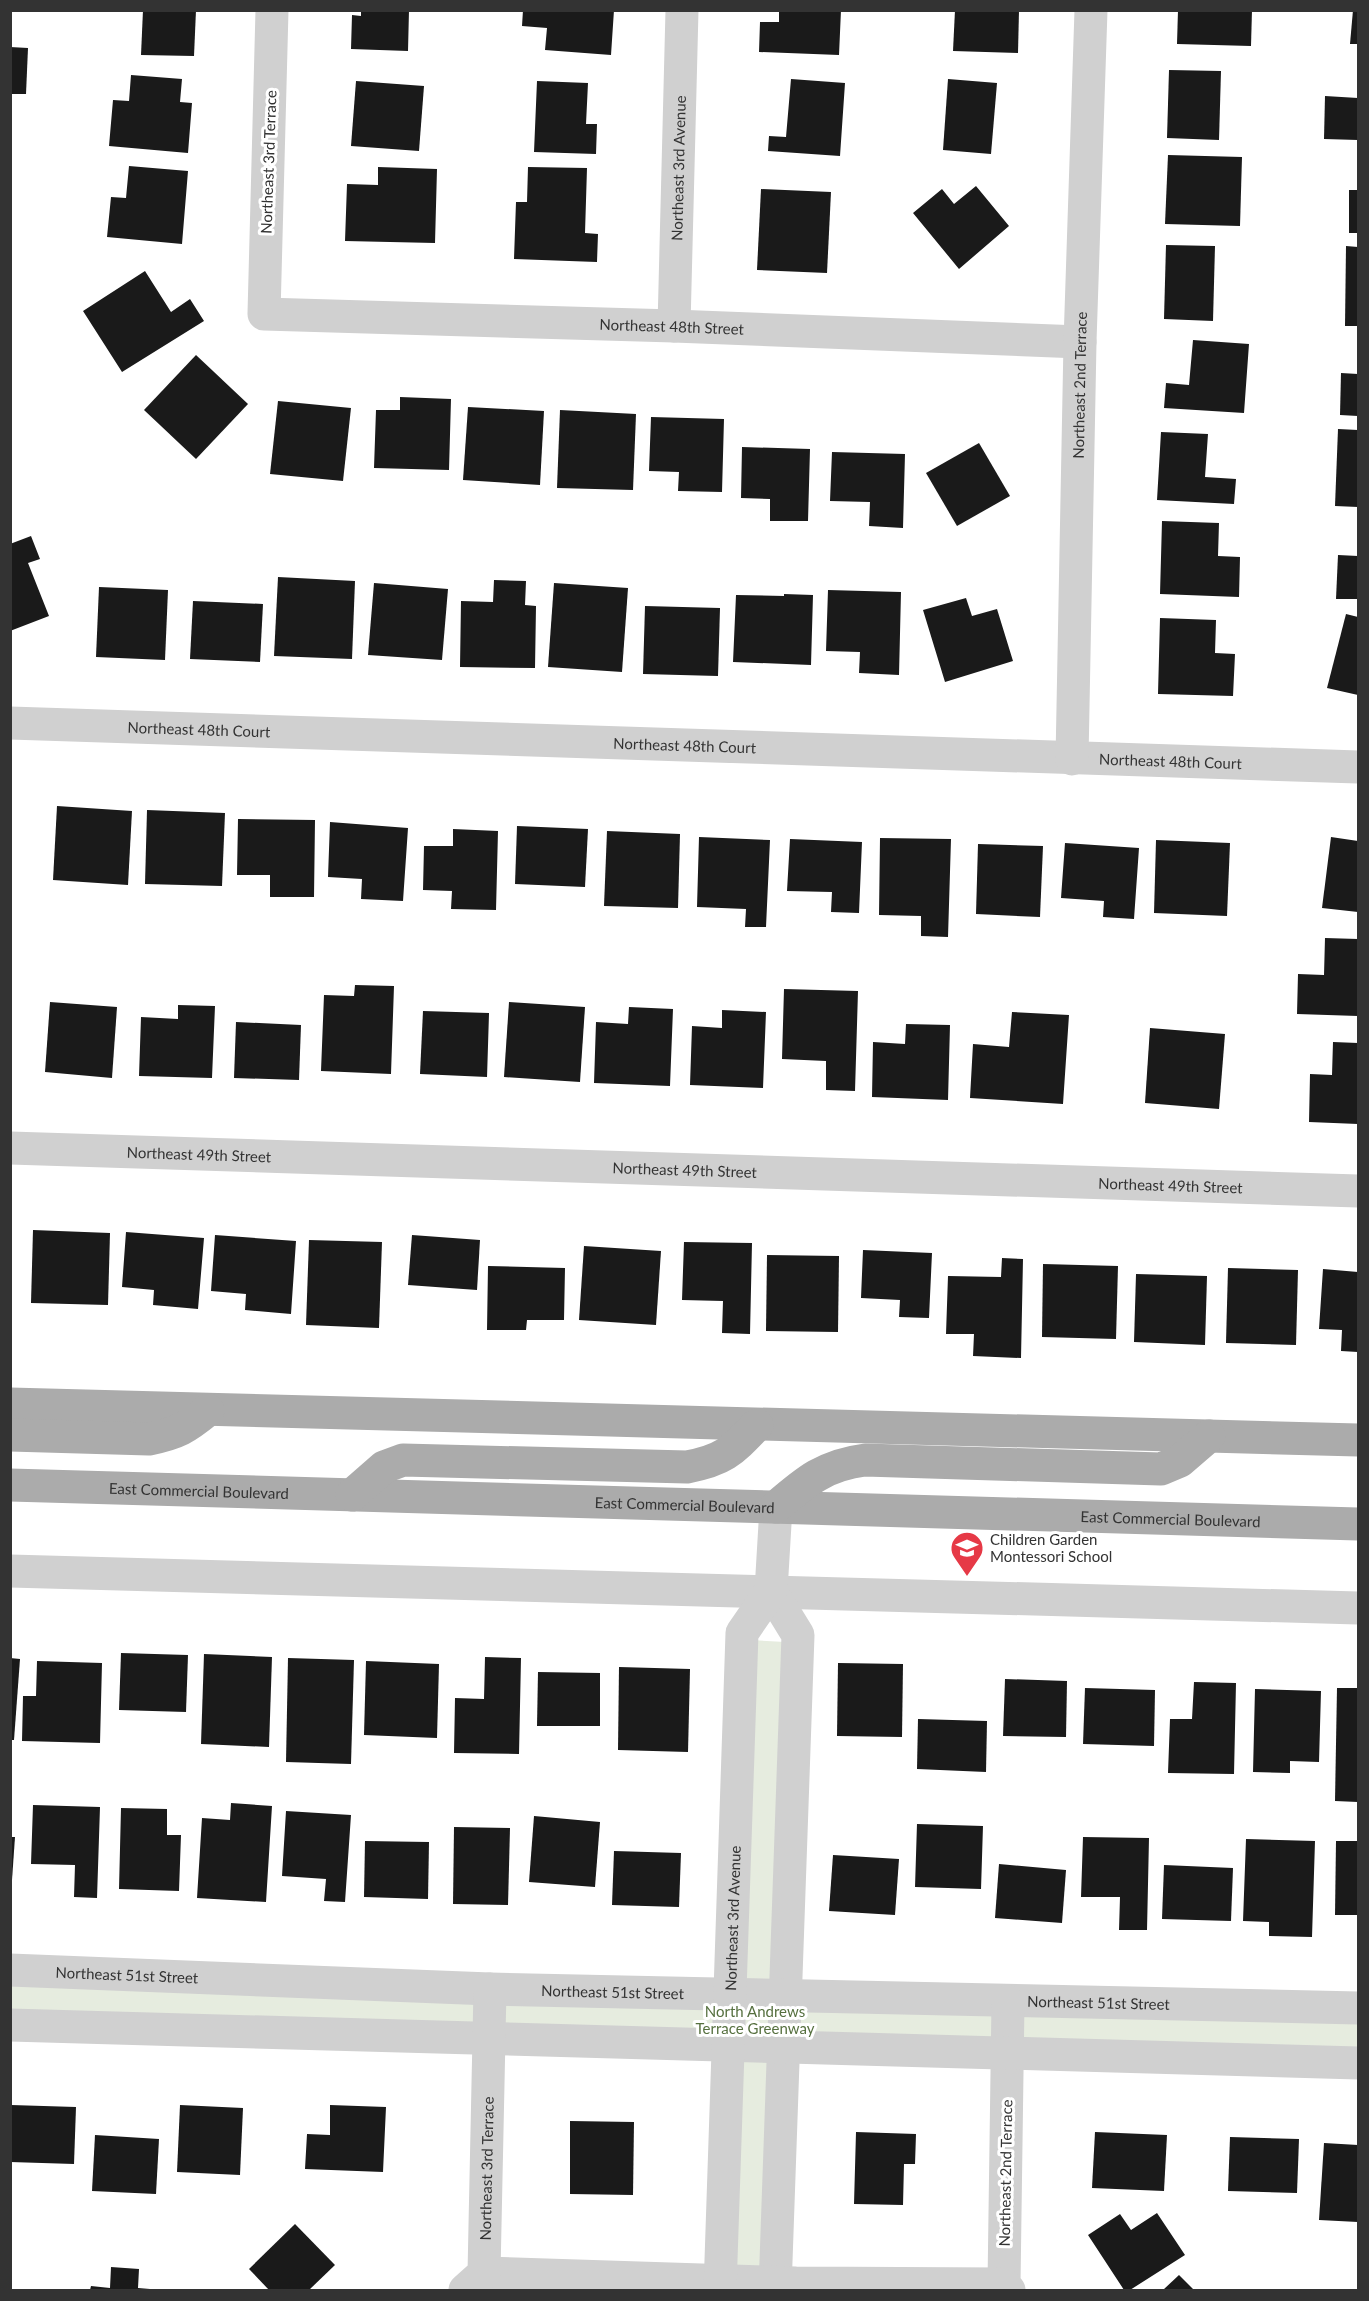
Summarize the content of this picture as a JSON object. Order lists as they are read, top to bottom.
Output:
{
  "streets": {
    "main road": ["East Commercial Boulevard"],
    "street": [
      "Northeast 3rd Terrace",
      "Northeast 3rd Avenue",
      "Northeast 48th Street",
      "Northeast 2nd Terrace",
      "Northeast 48th Court",
      "Northeast 49th Street",
      "Northeast 51st Street"
    ]
  },
  "crossings": [
    ["Northeast 3rd Terrace", "Northeast 48th Street"],
    ["Northeast 3rd Terrace", "Northeast 51st Street"],
    ["Northeast 3rd Avenue", "Northeast 48th Street"],
    ["Northeast 3rd Avenue", "Northeast 51st Street"],
    ["Northeast 48th Street", "Northeast 2nd Terrace"],
    ["Northeast 2nd Terrace", "Northeast 48th Court"],
    ["Northeast 2nd Terrace", "Northeast 51st Street"]
  ],
  "parks": ["North Andrews Terrace Greenway"],
  "places": {
    "school or university": ["Children Garden Montessori School"]
  }
}
